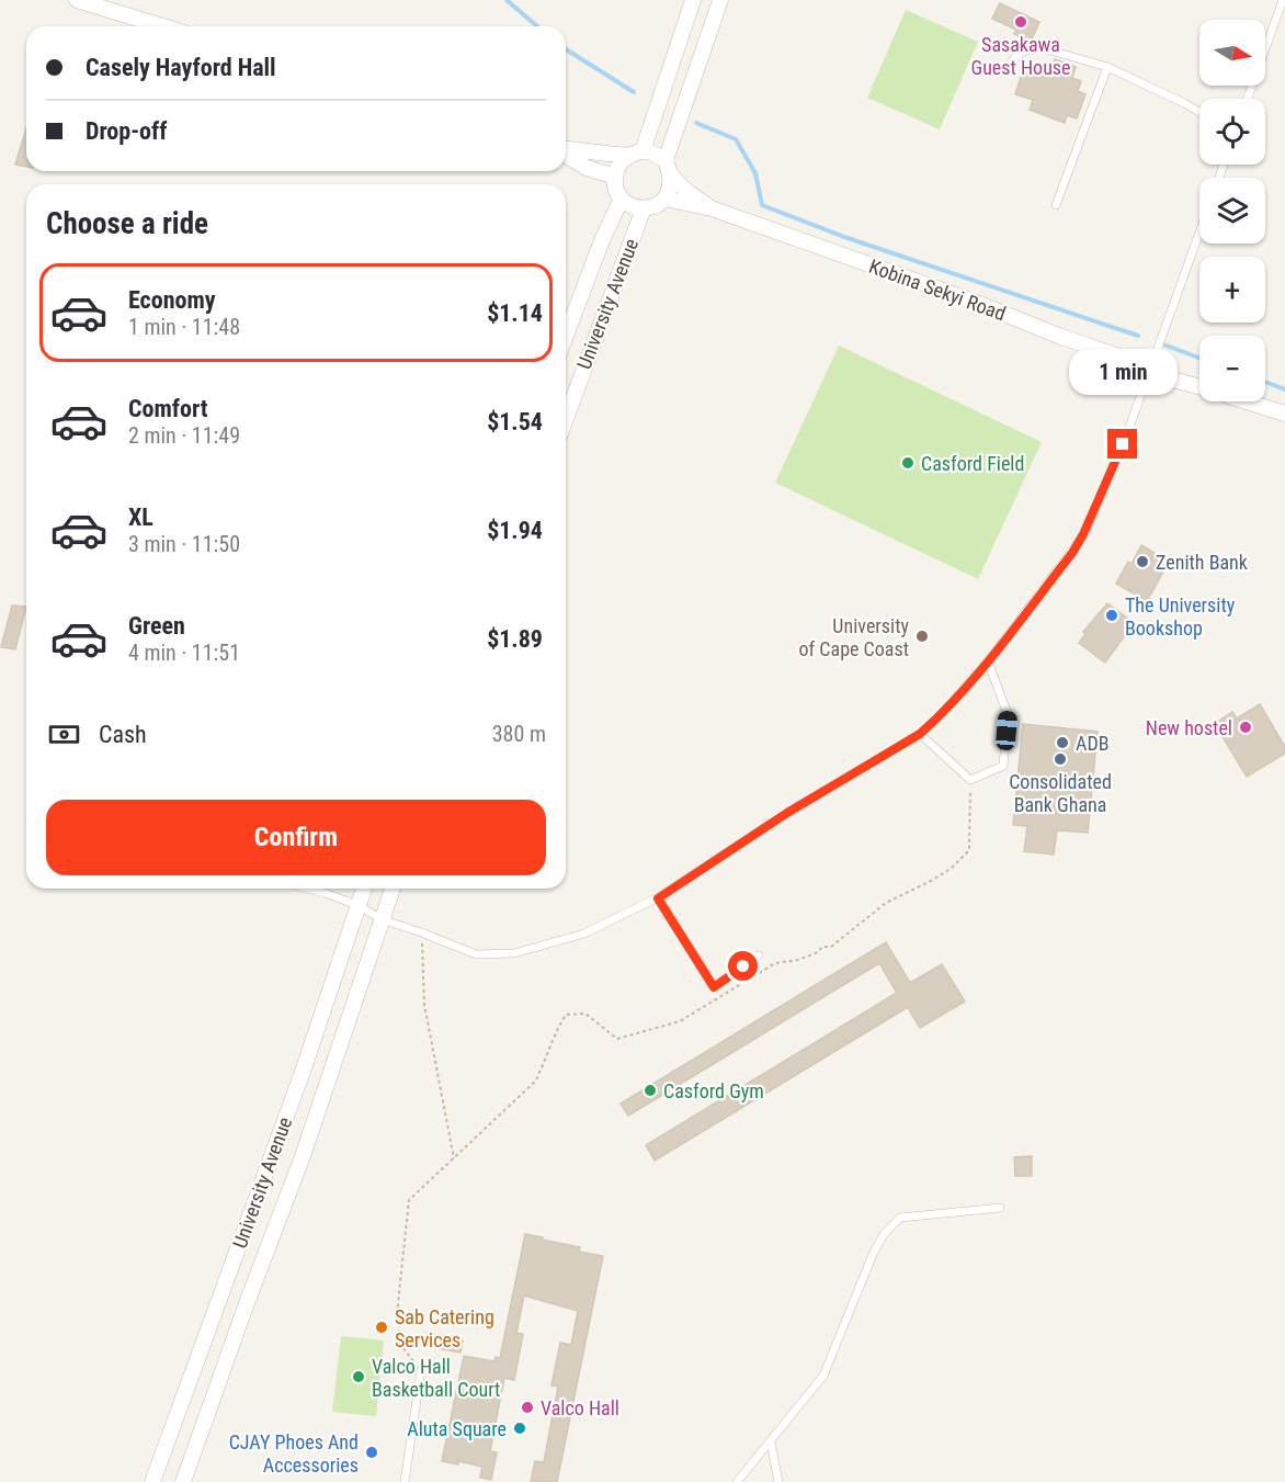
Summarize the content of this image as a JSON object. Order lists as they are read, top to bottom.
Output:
{
  "streets": {
    "street": ["Kobina Sekyi Road", "University Avenue"]
  },
  "crossings": [
    ["Kobina Sekyi Road", "University Avenue"]
  ],
  "places": [
    "Sasakawa Guest House",
    "Casford Field",
    "Zenith Bank",
    "The University Bookshop",
    "University of Cape Coast",
    "New hostel",
    "ADB",
    "Consolidated Bank Ghana",
    "Casford Gym",
    "Sab Catering Services",
    "Valco Hall Basketball Court",
    "Valco Hall",
    "Aluta Square",
    "CJAY Phoes And Accessories"
  ],
  "north": "right",
  "page": {
    "map_buttons": ["+", "−"],
    "banner": ["Casely Hayford Hall", "Drop-off"],
    "heading": "Choose a ride",
    "list": [
      {
        "name": "Economy",
        "note": "1 min · 11:48",
        "value": "$1.14"
      },
      {
        "name": "Comfort",
        "note": "2 min · 11:49",
        "value": "$1.54"
      },
      {
        "name": "XL",
        "note": "3 min · 11:50",
        "value": "$1.94"
      },
      {
        "name": "Green",
        "note": "4 min · 11:51",
        "value": "$1.89"
      }
    ],
    "bubble": "1 min",
    "pay": ["Cash", "380 m"],
    "buttons": "Confirm"
  }
}
